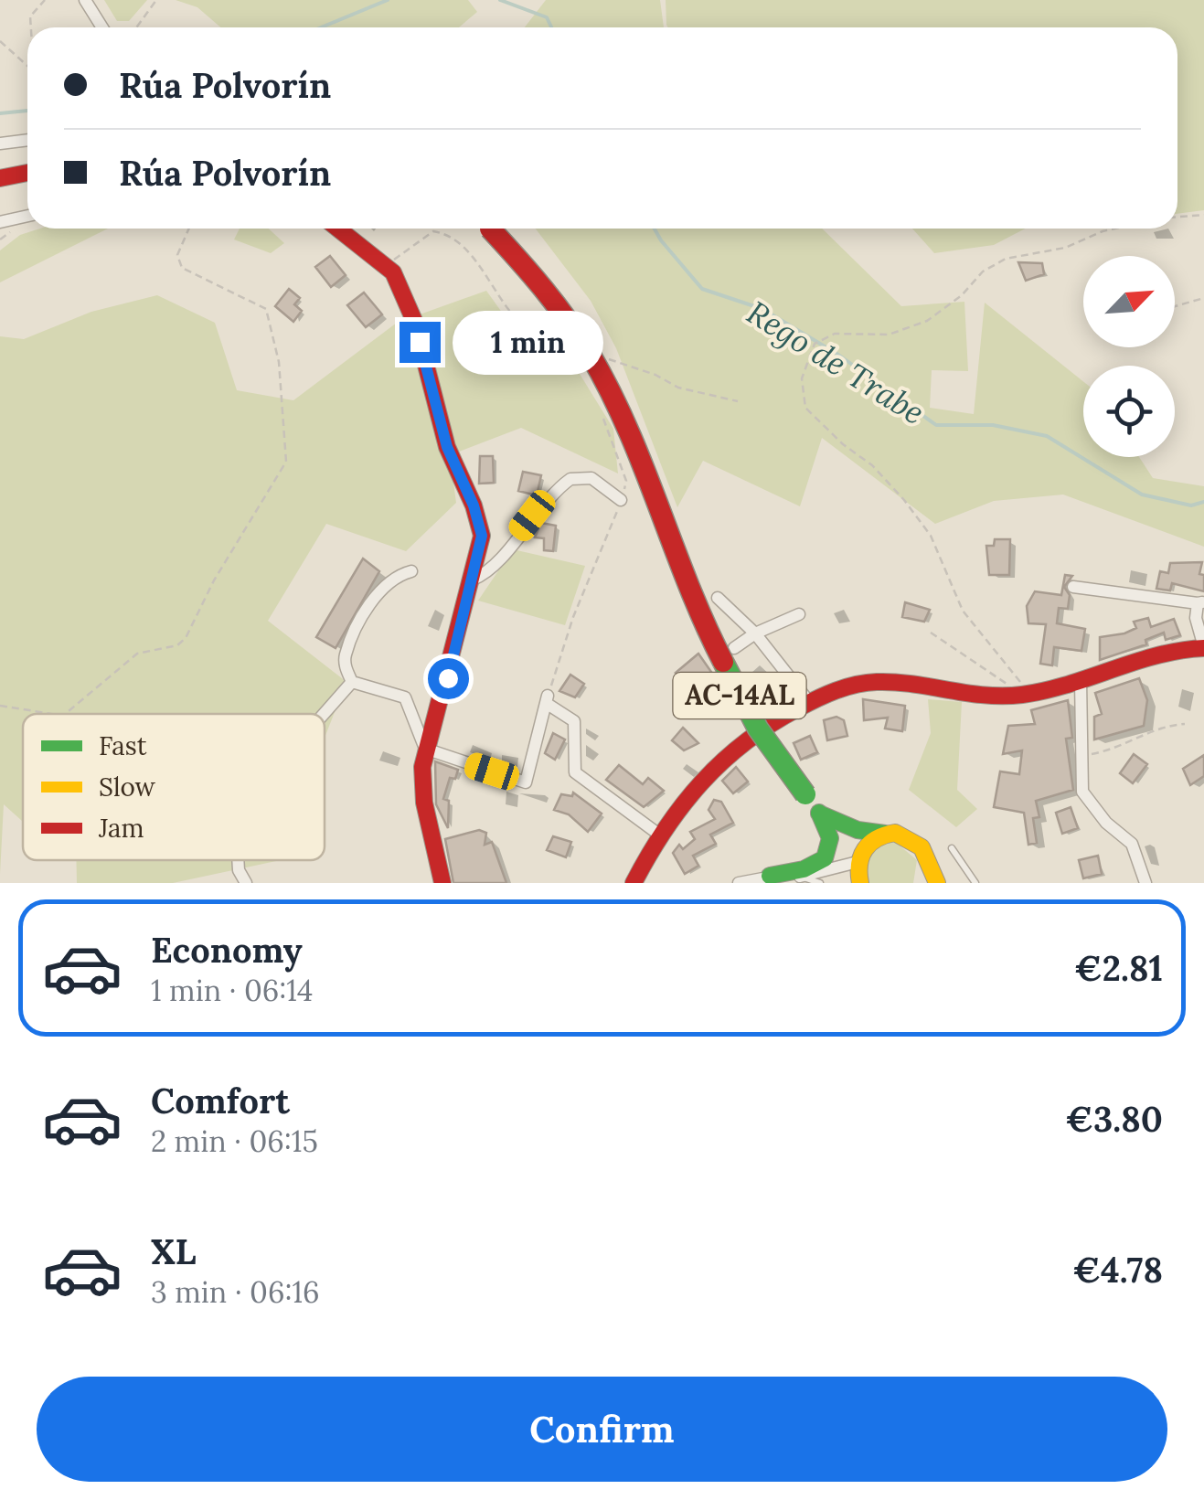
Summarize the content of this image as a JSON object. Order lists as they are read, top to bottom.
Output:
{
  "streets": {
    "main road": ["AC-14AL"]
  },
  "water": ["Rego de Trabe"],
  "legend": ["Fast", "Slow", "Jam"],
  "north": "top right",
  "page": {
    "banner": ["Rúa Polvorín", "Rúa Polvorín"],
    "bubble": "1 min",
    "list": [
      {
        "name": "Economy",
        "note": "1 min · 06:14",
        "value": "€2.81"
      },
      {
        "name": "Comfort",
        "note": "2 min · 06:15",
        "value": "€3.80"
      },
      {
        "name": "XL",
        "note": "3 min · 06:16",
        "value": "€4.78"
      }
    ],
    "buttons": "Confirm"
  }
}
